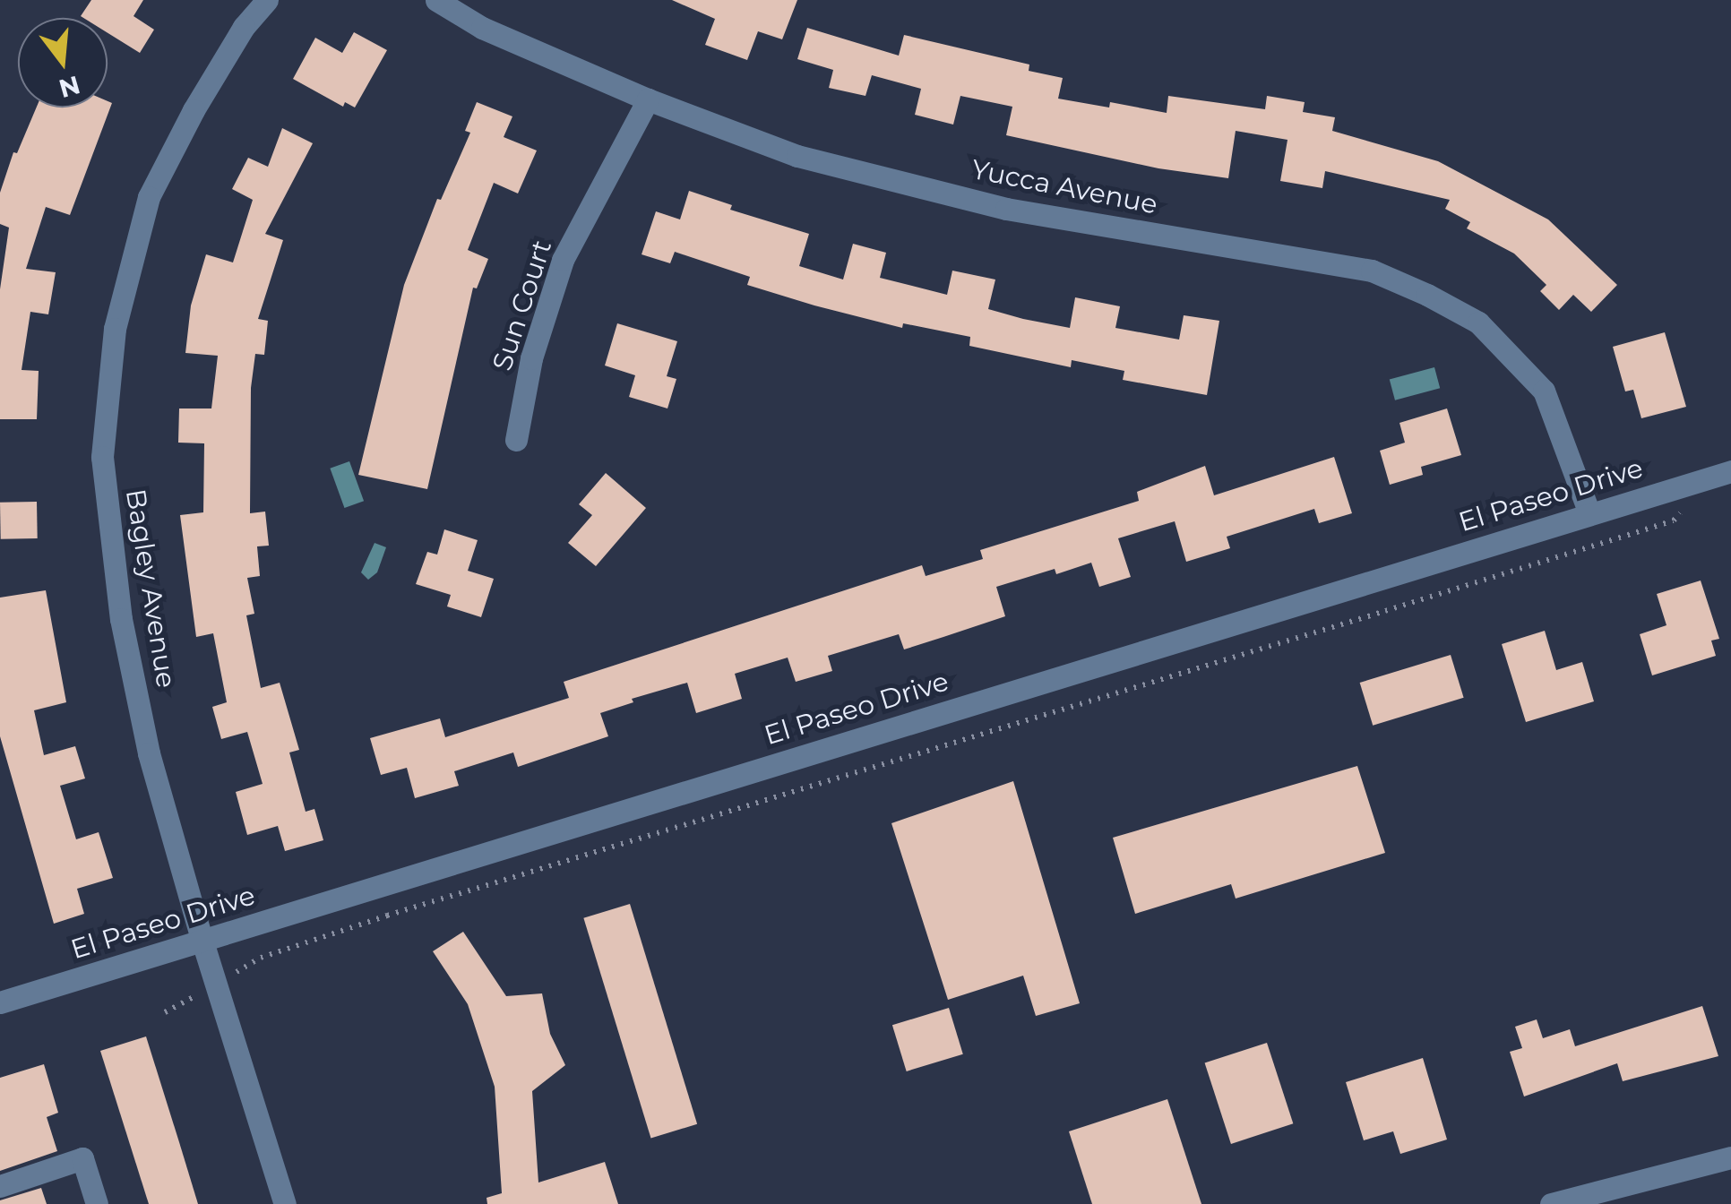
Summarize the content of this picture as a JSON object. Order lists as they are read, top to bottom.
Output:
{
  "streets": {
    "street": [
      "Yucca Avenue",
      "Sun Court",
      "El Paseo Drive",
      "Bagley Avenue"
    ]
  },
  "crossings": [
    ["Yucca Avenue", "Sun Court"],
    ["Yucca Avenue", "El Paseo Drive"],
    ["El Paseo Drive", "Bagley Avenue"]
  ],
  "north": "bottom"
}
